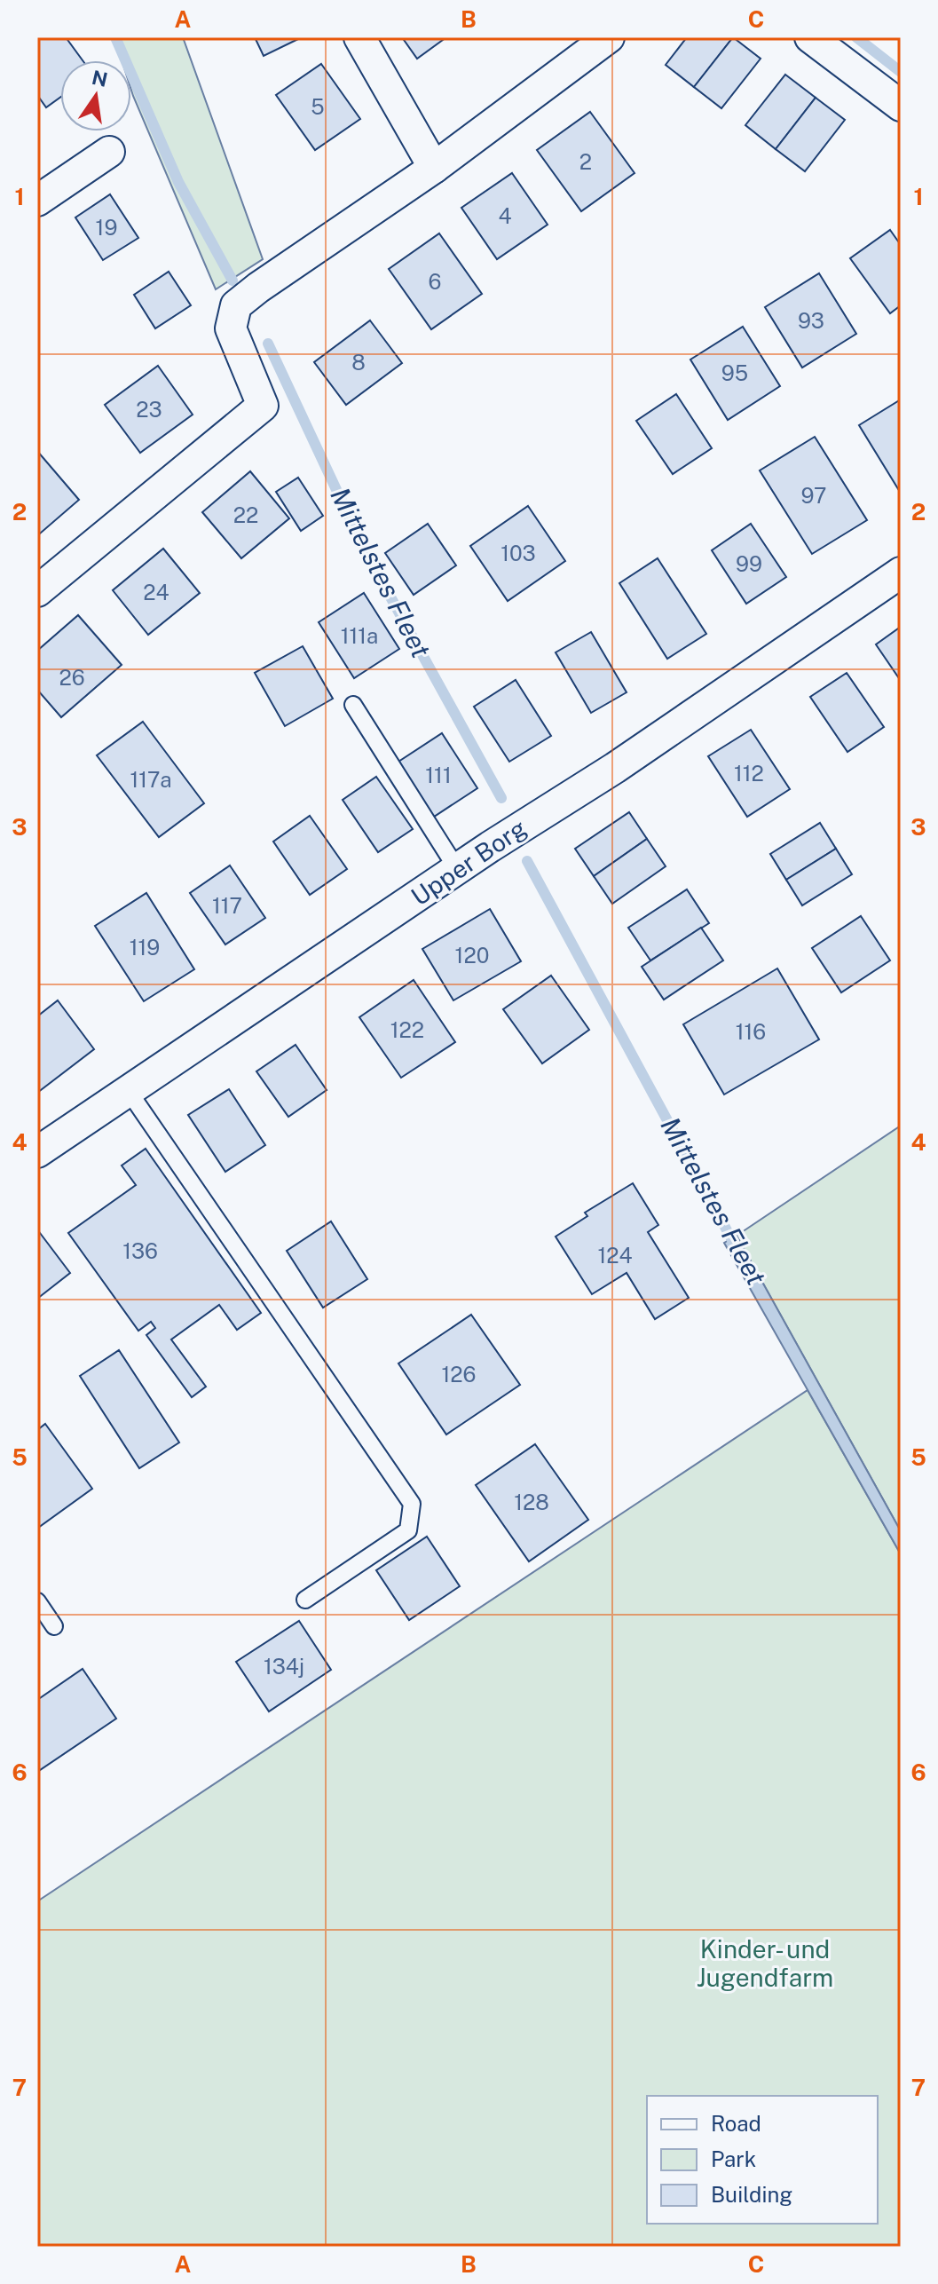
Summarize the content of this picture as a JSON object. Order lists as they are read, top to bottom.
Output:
{
  "streets": {
    "street": ["Upper Borg"]
  },
  "water": ["Mittelstes Fleet"],
  "parks": ["Kinder- und Jugendfarm"],
  "house_numbers": [
    "5",
    "2",
    "4",
    "19",
    "6",
    "93",
    "8",
    "95",
    "23",
    "97",
    "22",
    "103",
    "99",
    "24",
    "111a",
    "26",
    "112",
    "111",
    "117a",
    "117",
    "119",
    "120",
    "122",
    "116",
    "136",
    "124",
    "126",
    "128",
    "134j"
  ],
  "legend": ["Road", "Park", "Building"],
  "north": "top",
  "grid": {
    "columns": ["A", "B", "C"],
    "rows": [
      "1",
      "2",
      "3",
      "4",
      "5",
      "6",
      "7"
    ]
  }
}
